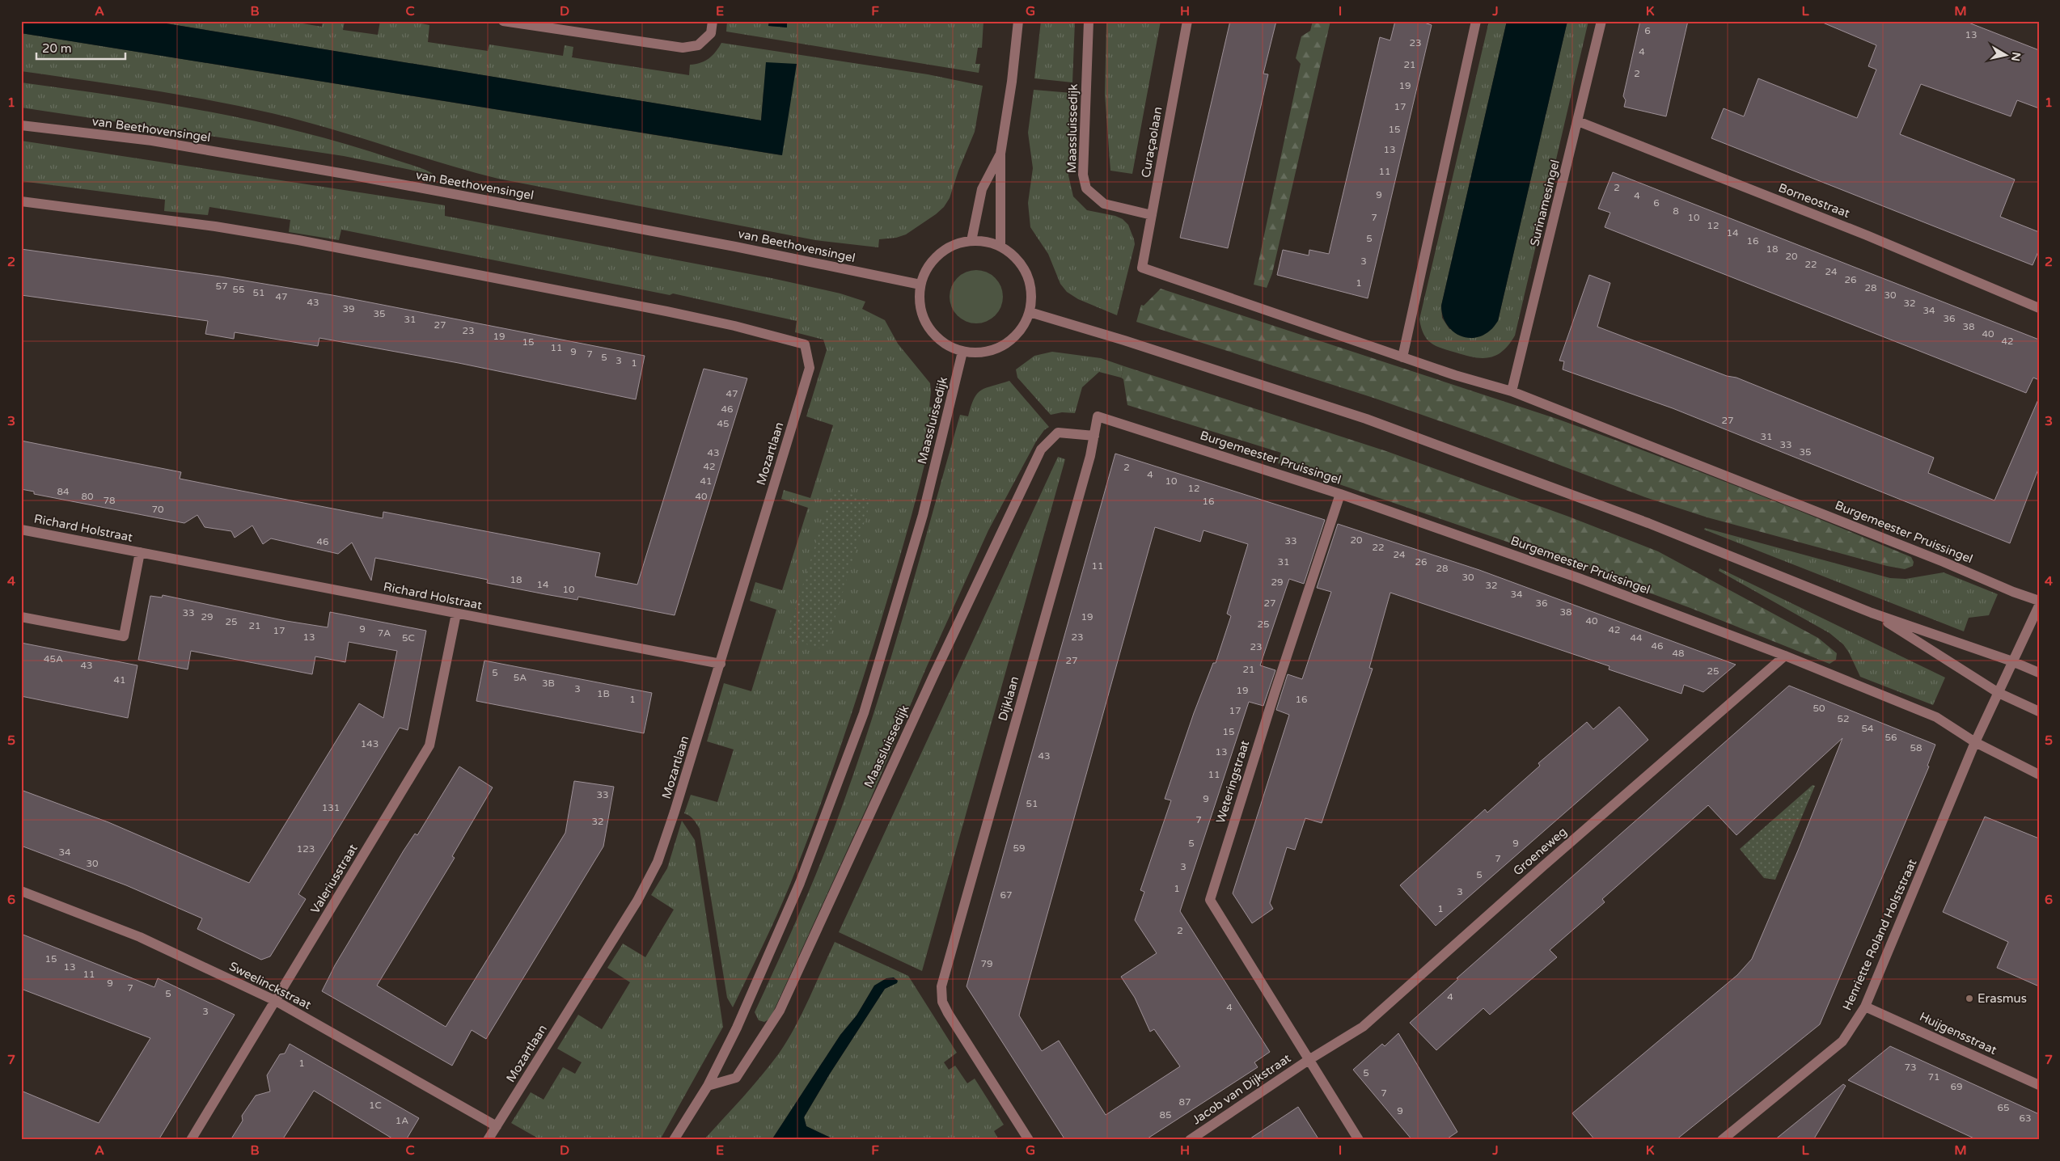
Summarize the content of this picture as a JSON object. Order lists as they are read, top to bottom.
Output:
{
  "streets": {
    "street": [
      "Maassluissedijk",
      "van Beethovensingel",
      "Curaçaolaan",
      "Borneostraat",
      "Surinamesingel",
      "Mozartlaan",
      "Burgemeester Pruissingel",
      "Richard Holstraat",
      "Dijklaan",
      "Weteringstraat",
      "Groeneweg",
      "Valeriusstraat",
      "Henriette Roland Holststraat",
      "Sweelinckstraat",
      "Huijgensstraat",
      "Jacob van Dijkstraat"
    ]
  },
  "crossings": [
    ["Maassluissedijk", "van Beethovensingel"],
    ["Maassluissedijk", "Curaçaolaan"],
    ["Maassluissedijk", "Dijklaan"],
    ["Curaçaolaan", "Burgemeester Pruissingel"],
    ["Borneostraat", "Surinamesingel"],
    ["Surinamesingel", "Burgemeester Pruissingel"],
    ["Mozartlaan", "Richard Holstraat"],
    ["Mozartlaan", "Sweelinckstraat"],
    ["Burgemeester Pruissingel", "Dijklaan"],
    ["Burgemeester Pruissingel", "Weteringstraat"],
    ["Burgemeester Pruissingel", "Groeneweg"],
    ["Burgemeester Pruissingel", "Henriette Roland Holststraat"],
    ["Richard Holstraat", "Valeriusstraat"],
    ["Weteringstraat", "Groeneweg"],
    ["Weteringstraat", "Jacob van Dijkstraat"],
    ["Groeneweg", "Jacob van Dijkstraat"],
    ["Valeriusstraat", "Sweelinckstraat"],
    ["Henriette Roland Holststraat", "Huijgensstraat"]
  ],
  "places": ["Erasmus"],
  "house_numbers": [
    "6",
    "13",
    "23",
    "4",
    "21",
    "2",
    "19",
    "17",
    "15",
    "13",
    "11",
    "2",
    "9",
    "4",
    "6",
    "8",
    "7",
    "10",
    "12",
    "14",
    "5",
    "16",
    "18",
    "20",
    "3",
    "22",
    "24",
    "26",
    "1",
    "57",
    "28",
    "55",
    "51",
    "30",
    "47",
    "43",
    "32",
    "39",
    "34",
    "35",
    "36",
    "31",
    "27",
    "38",
    "23",
    "40",
    "19",
    "42",
    "15",
    "11",
    "9",
    "7",
    "5",
    "3",
    "1",
    "47",
    "46",
    "27",
    "45",
    "31",
    "33",
    "35",
    "43",
    "42",
    "2",
    "4",
    "41",
    "10",
    "12",
    "84",
    "80",
    "40",
    "78",
    "16",
    "70",
    "20",
    "33",
    "46",
    "22",
    "24",
    "31",
    "26",
    "11",
    "28",
    "30",
    "18",
    "29",
    "14",
    "32",
    "10",
    "34",
    "27",
    "36",
    "38",
    "33",
    "29",
    "19",
    "40",
    "25",
    "25",
    "21",
    "9",
    "42",
    "17",
    "7A",
    "13",
    "23",
    "5C",
    "44",
    "46",
    "23",
    "48",
    "45A",
    "27",
    "43",
    "21",
    "25",
    "5",
    "5A",
    "41",
    "3B",
    "3",
    "19",
    "1B",
    "1",
    "16",
    "50",
    "17",
    "52",
    "54",
    "15",
    "56",
    "143",
    "58",
    "13",
    "43",
    "11",
    "33",
    "9",
    "51",
    "131",
    "7",
    "32",
    "5",
    "9",
    "59",
    "123",
    "34",
    "7",
    "30",
    "3",
    "5",
    "1",
    "3",
    "67",
    "1",
    "2",
    "15",
    "79",
    "13",
    "11",
    "9",
    "7",
    "5",
    "4",
    "4",
    "3",
    "1",
    "73",
    "5",
    "71",
    "69",
    "7",
    "87",
    "1C",
    "65",
    "9",
    "85",
    "63",
    "1A"
  ],
  "scale_bar": "20 m",
  "north": "right",
  "grid": {
    "columns": [
      "A",
      "B",
      "C",
      "D",
      "E",
      "F",
      "G",
      "H",
      "I",
      "J",
      "K",
      "L",
      "M"
    ],
    "rows": [
      "1",
      "2",
      "3",
      "4",
      "5",
      "6",
      "7"
    ]
  }
}
